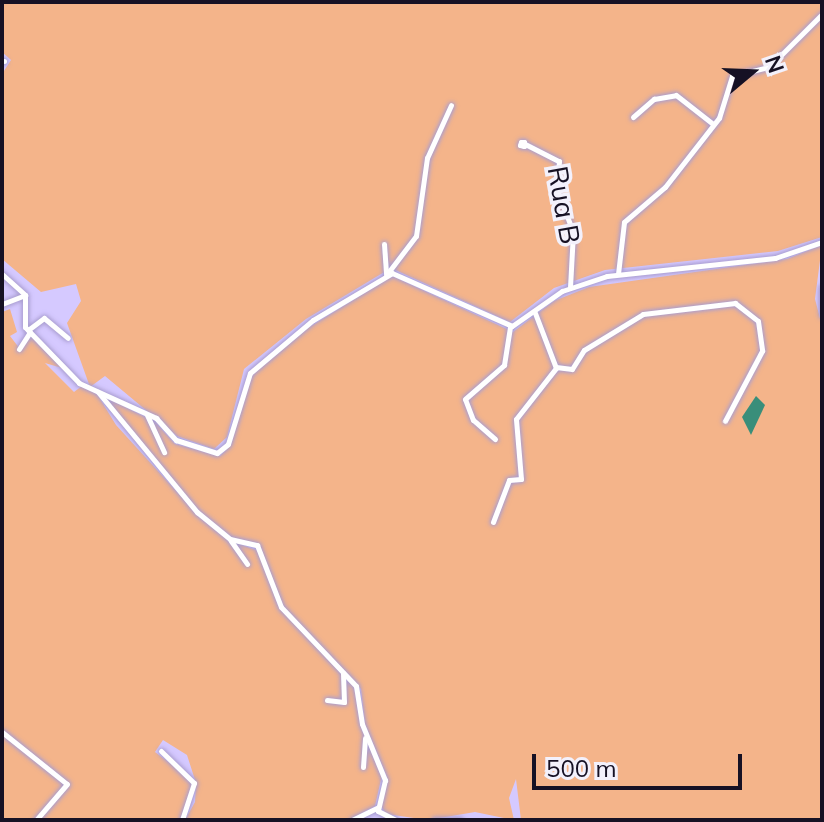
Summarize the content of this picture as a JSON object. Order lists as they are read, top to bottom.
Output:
{
  "streets": {
    "street": ["Rua B"]
  },
  "scale_bar": "500 m",
  "north": "right"
}
